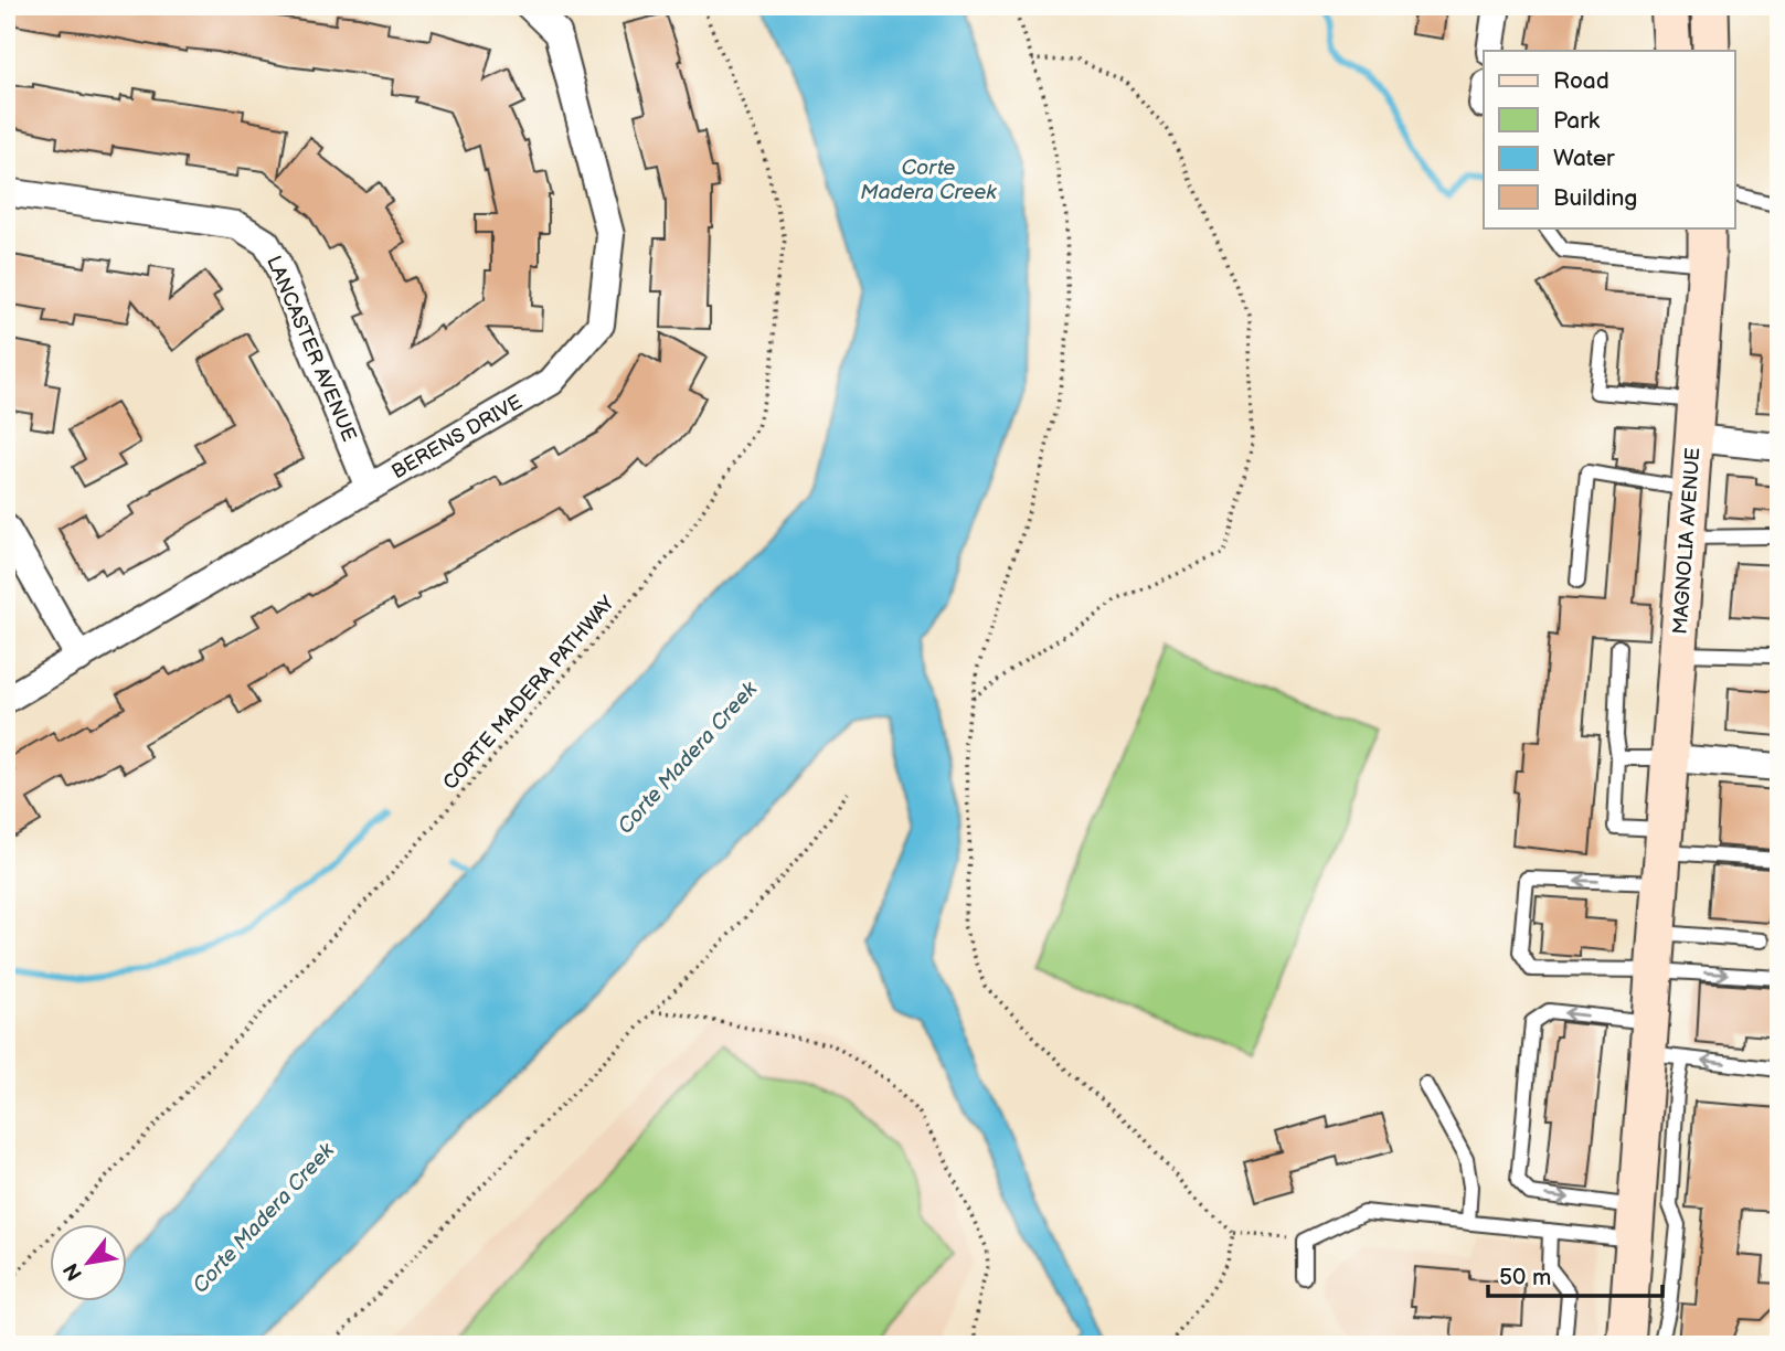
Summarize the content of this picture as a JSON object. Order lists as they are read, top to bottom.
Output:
{
  "streets": {
    "main road": ["MAGNOLIA AVENUE"],
    "street": ["LANCASTER AVENUE", "BERENS DRIVE"],
    "path": ["CORTE MADERA PATHWAY"]
  },
  "crossings": [
    ["LANCASTER AVENUE", "BERENS DRIVE"]
  ],
  "water": ["Corte Madera Creek"],
  "legend": [
    "Road",
    "Park",
    "Water",
    "Building"
  ],
  "scale_bar": "50 m",
  "north": "bottom left"
}
